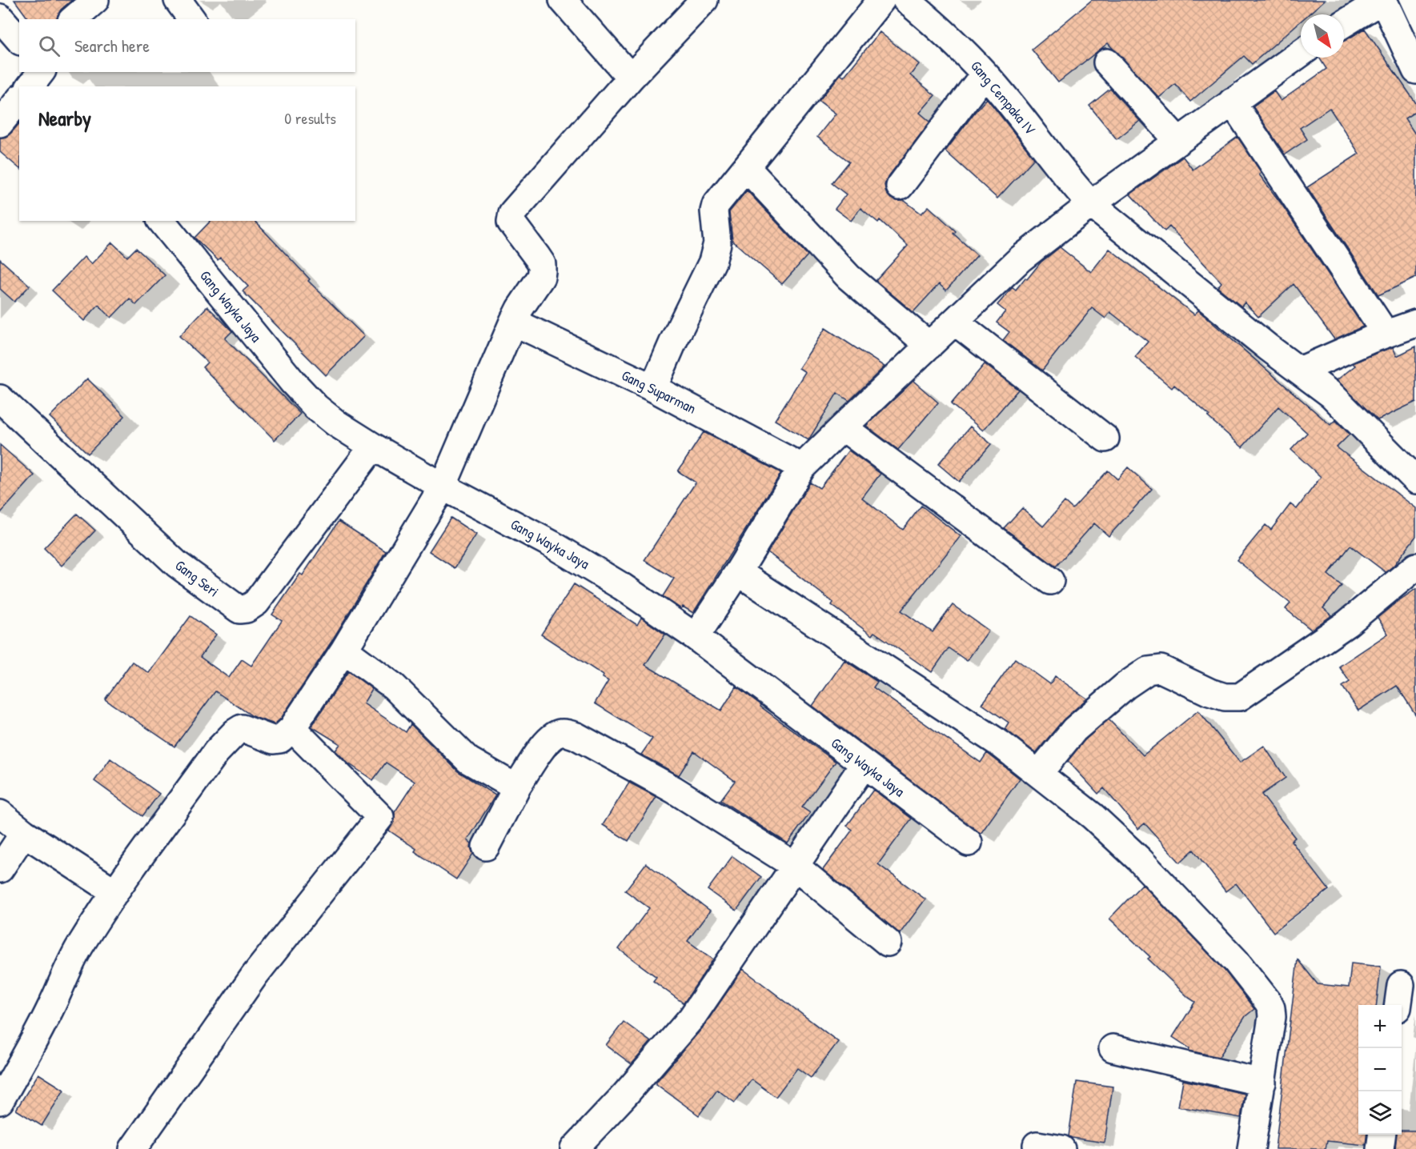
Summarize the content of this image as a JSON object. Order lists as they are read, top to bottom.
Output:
{
  "streets": {
    "street": [
      "Gang Cempaka IV",
      "Gang Wayka Jaya",
      "Gang Suparman",
      "Gang Seri"
    ]
  },
  "crossings": [
    ["Gang Wayka Jaya", "Gang Seri"]
  ],
  "north": "bottom right",
  "page": {
    "search": "Search here",
    "heading": ["Nearby", "0 results"],
    "map_buttons": ["+", "−"]
  }
}
